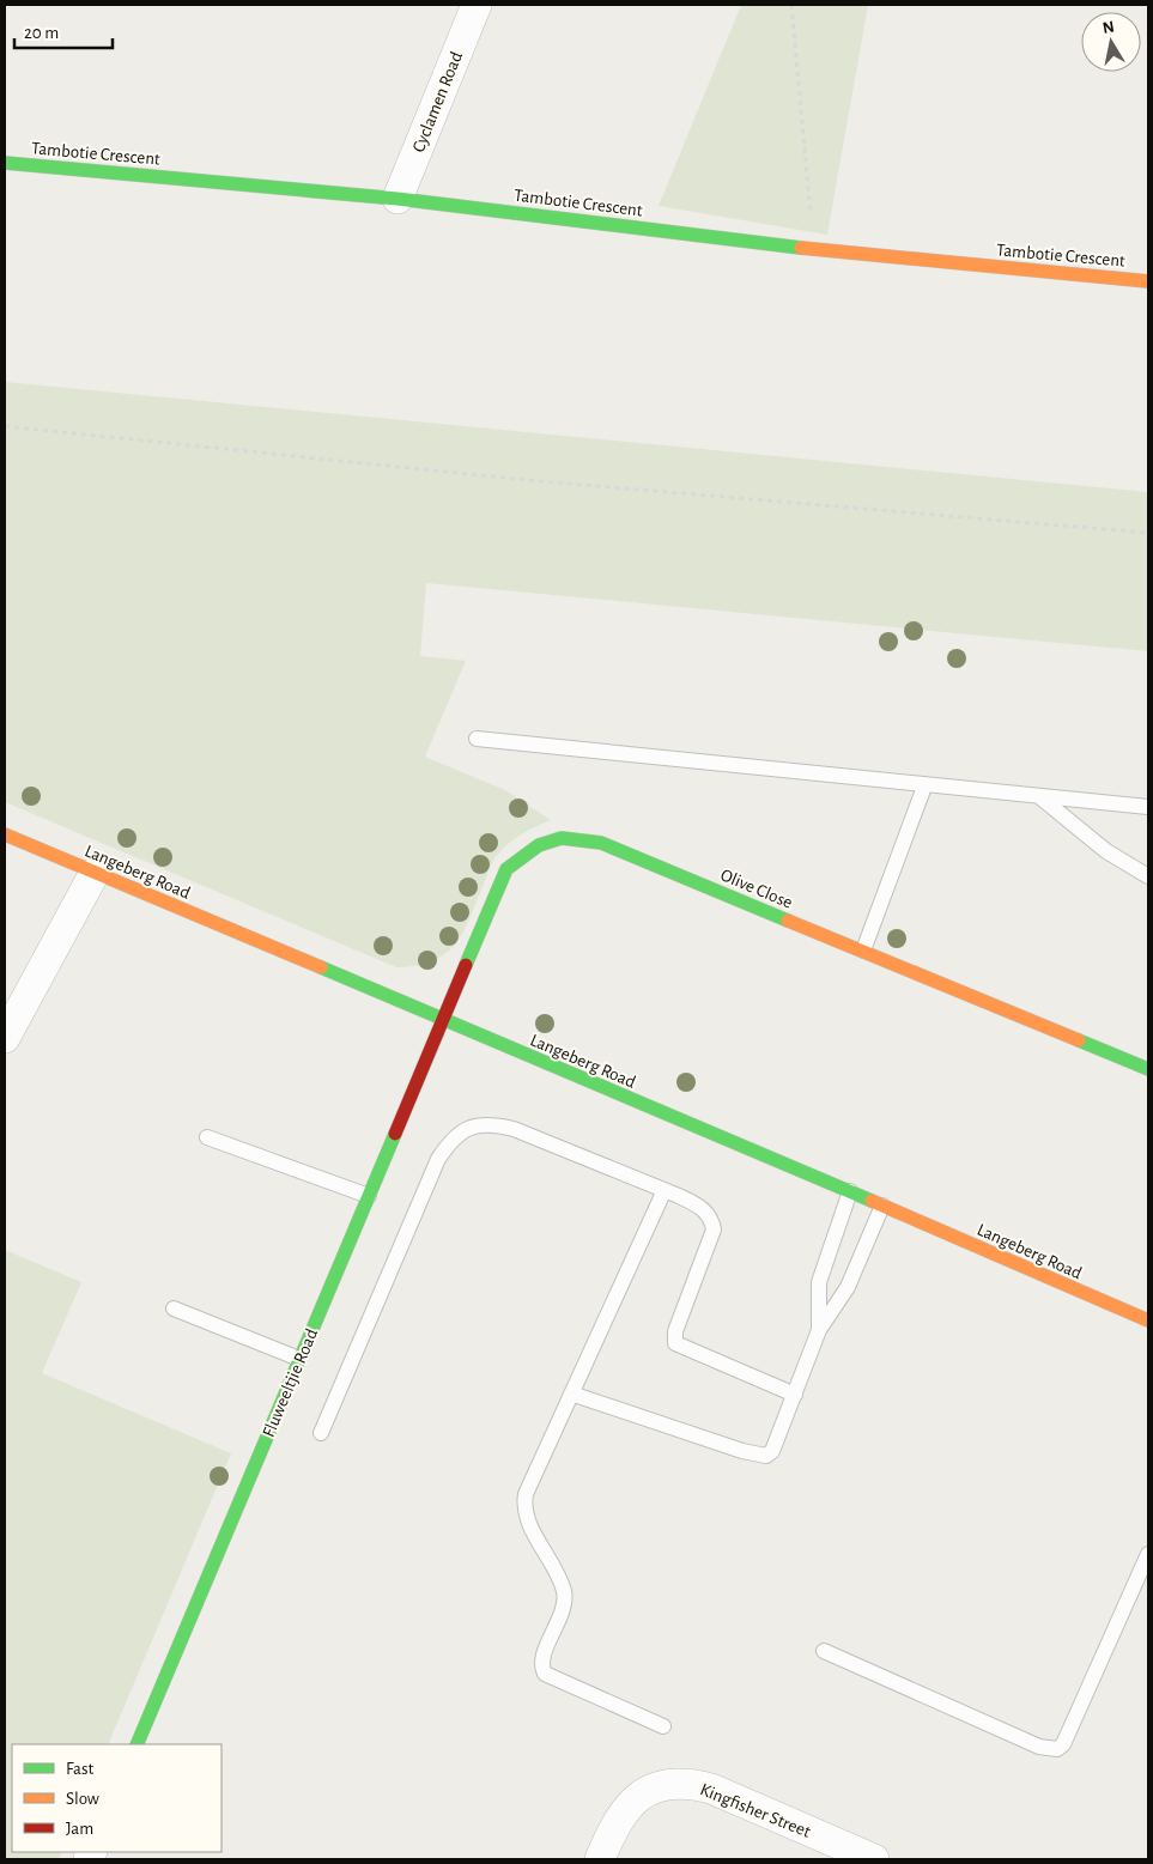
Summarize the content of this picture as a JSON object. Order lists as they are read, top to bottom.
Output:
{
  "streets": {
    "street": [
      "Cyclamen Road",
      "Tambotie Crescent",
      "Langeberg Road",
      "Olive Close",
      "Fluweeltjie Road",
      "Kingfisher Street"
    ]
  },
  "crossings": [
    ["Cyclamen Road", "Tambotie Crescent"],
    ["Langeberg Road", "Olive Close"],
    ["Langeberg Road", "Fluweeltjie Road"],
    ["Olive Close", "Fluweeltjie Road"]
  ],
  "legend": ["Fast", "Slow", "Jam"],
  "scale_bar": "20 m",
  "north": "top"
}
